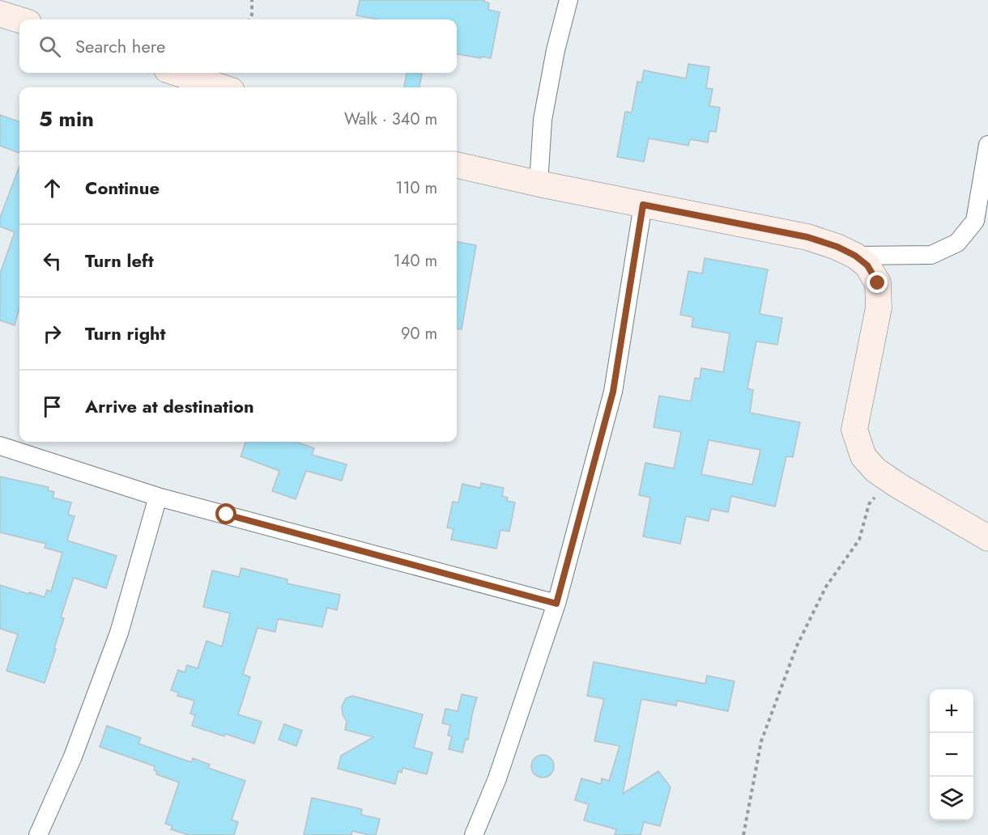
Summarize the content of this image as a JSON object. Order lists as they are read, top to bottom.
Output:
{
  "page": {
    "search": "Search here",
    "heading": ["5 min", "Walk · 340 m"],
    "list": [
      ["Continue", "110 m"],
      ["Turn left", "140 m"],
      ["Turn right", "90 m"],
      "Arrive at destination"
    ],
    "map_buttons": ["+", "−"]
  }
}
